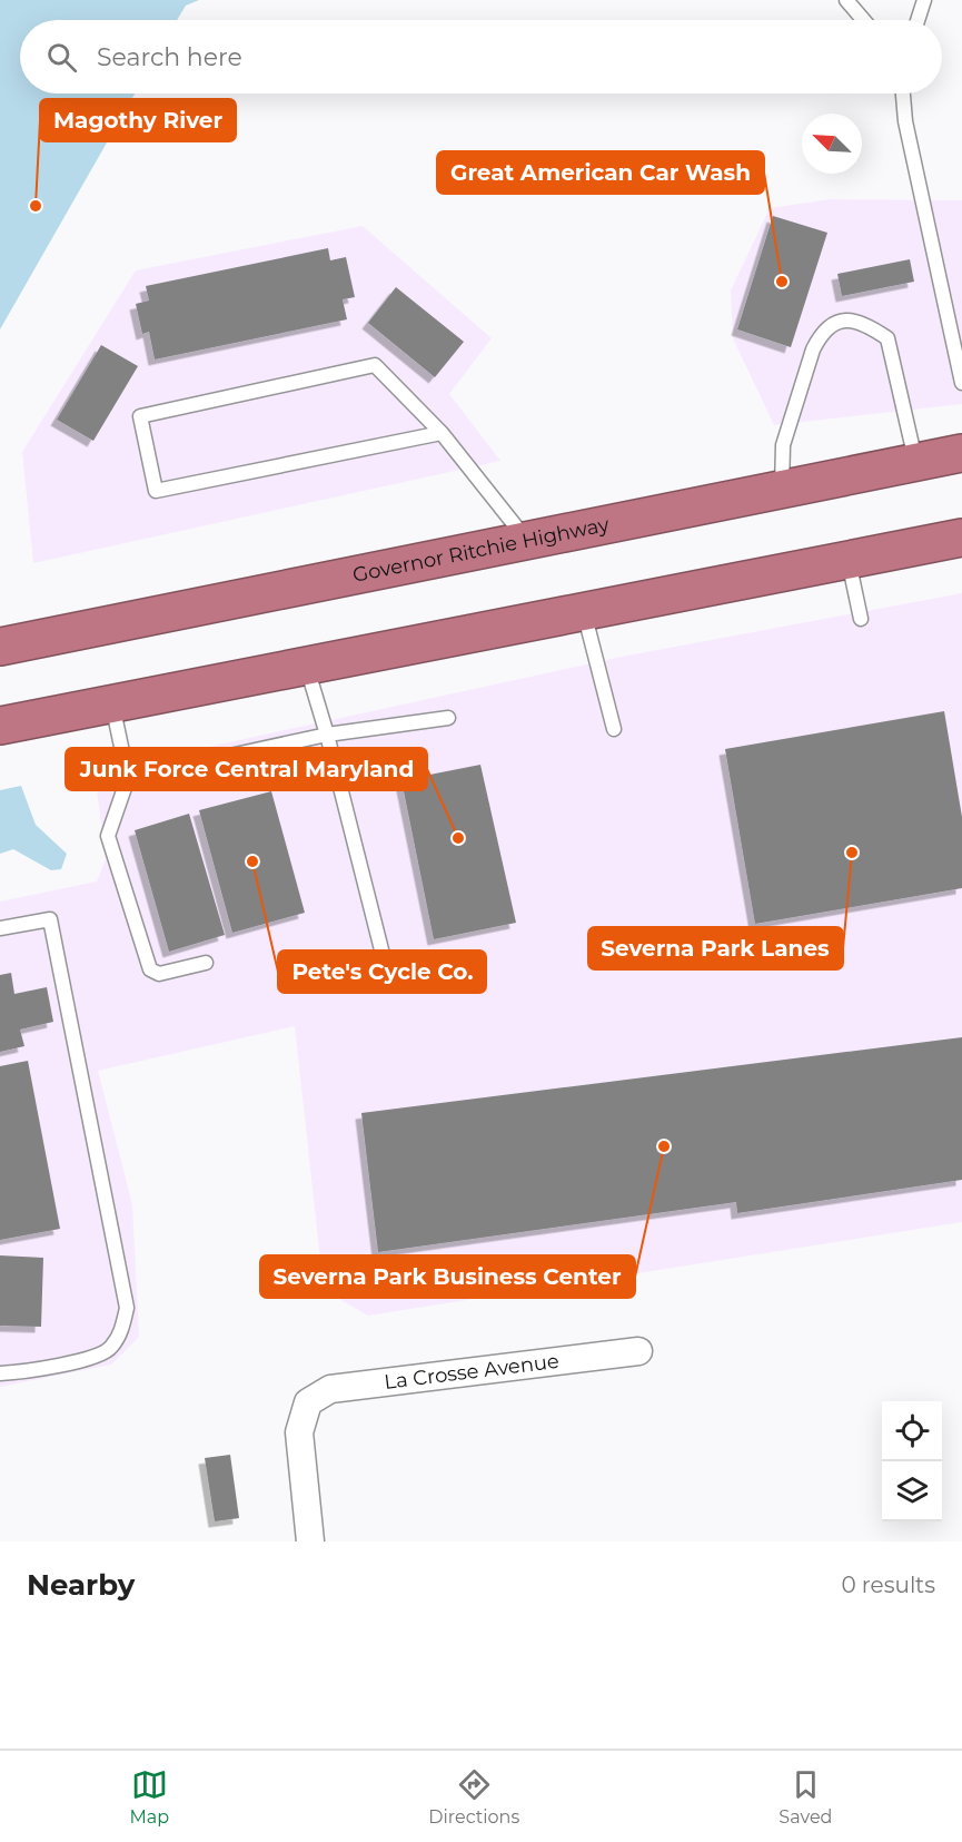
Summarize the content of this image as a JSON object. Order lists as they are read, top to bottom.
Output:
{
  "streets": {
    "highway": ["Governor Ritchie Highway"],
    "street": ["La Crosse Avenue"]
  },
  "places": [
    "Magothy River",
    "Great American Car Wash",
    "Junk Force Central Maryland",
    "Severna Park Lanes",
    "Pete's Cycle Co.",
    "Severna Park Business Center"
  ],
  "north": "top left",
  "page": {
    "search": "Search here",
    "heading": ["Nearby", "0 results"],
    "nav": ["Map", "Directions", "Saved"]
  }
}
